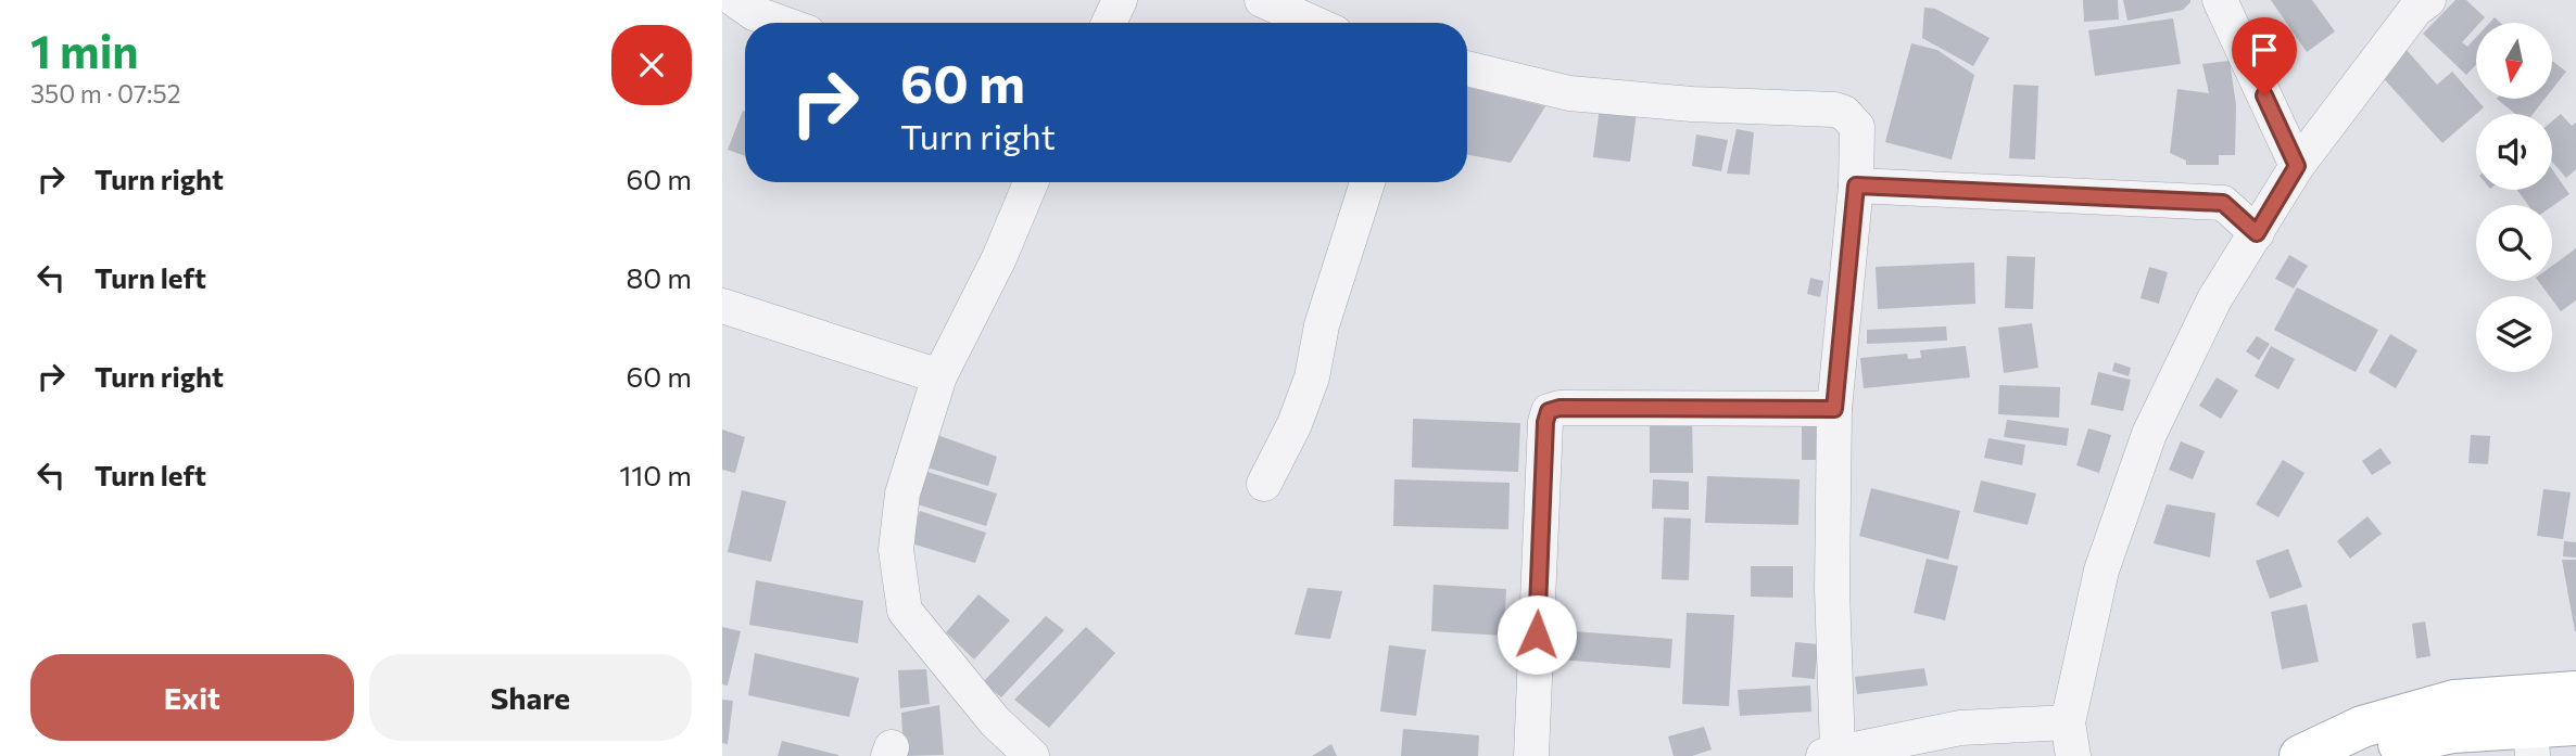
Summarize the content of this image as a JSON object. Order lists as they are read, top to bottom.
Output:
{
  "north": "bottom",
  "page": {
    "heading": ["1 min", "350 m · 07:52"],
    "turn": ["60 m", "Turn right"],
    "list": [
      {
        "name": "Turn right",
        "value": "60 m"
      },
      {
        "name": "Turn left",
        "value": "80 m"
      },
      {
        "name": "Turn right",
        "value": "60 m"
      },
      {
        "name": "Turn left",
        "value": "110 m"
      }
    ],
    "buttons": ["Exit", "Share"]
  }
}
